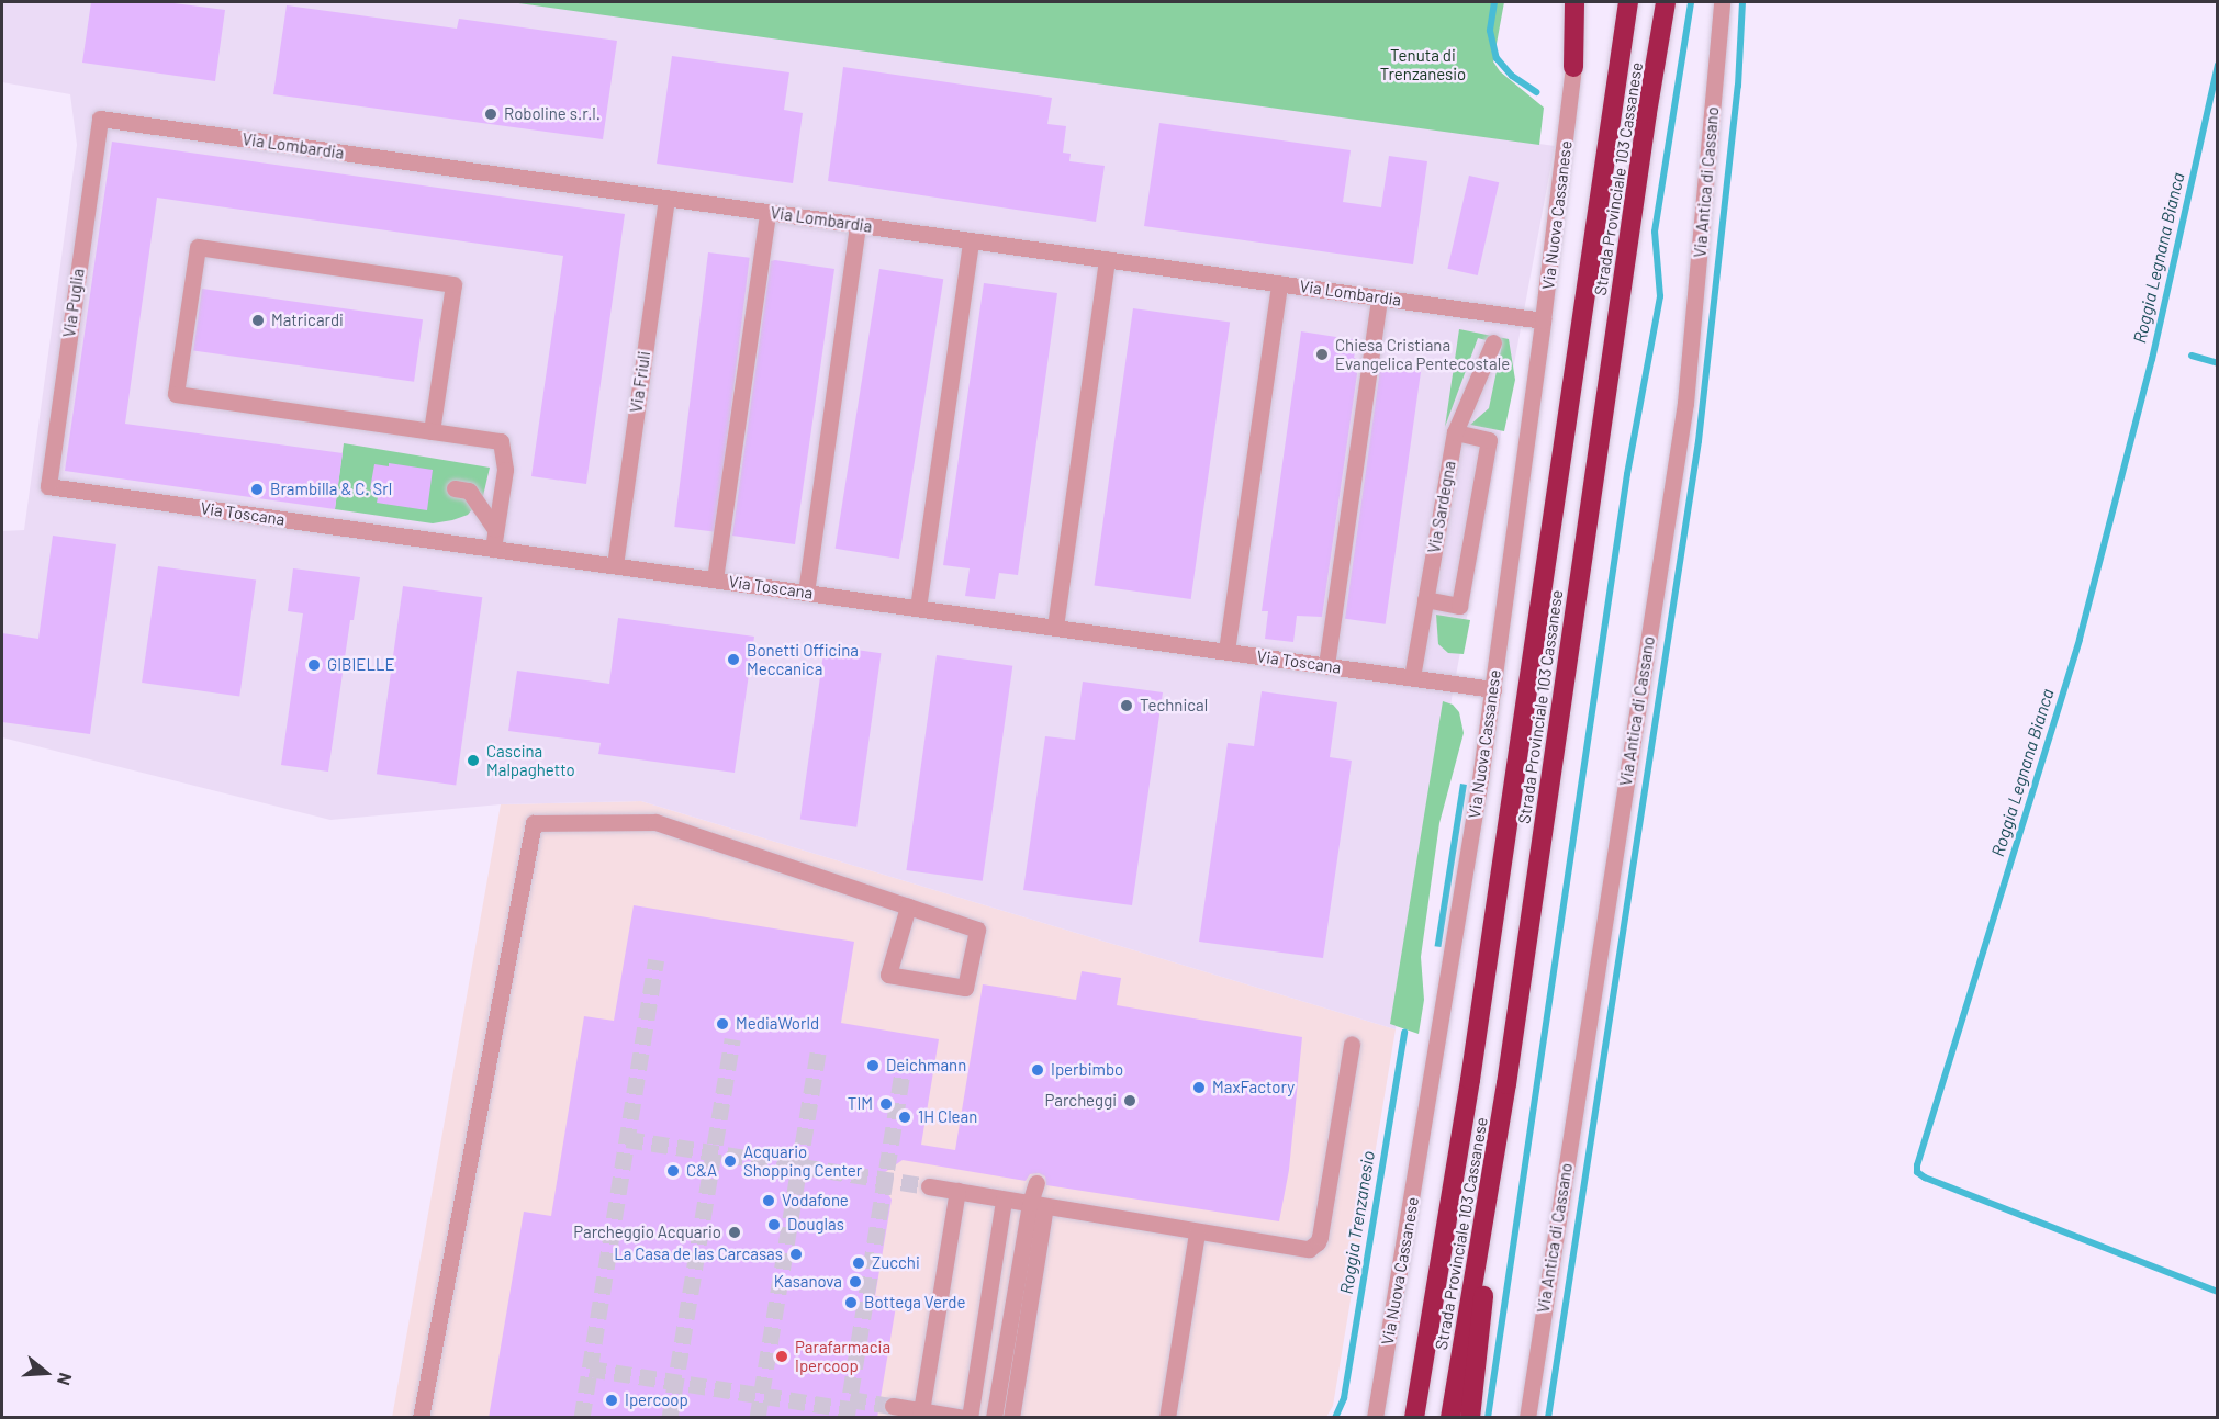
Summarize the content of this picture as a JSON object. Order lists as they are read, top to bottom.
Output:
{
  "streets": {
    "highway": ["Strada Provinciale 103 Cassanese"],
    "street": [
      "Via Lombardia",
      "Via Antica di Cassano",
      "Via Nuova Cassanese",
      "Via Puglia",
      "Via Friuli",
      "Via Sardegna",
      "Via Toscana"
    ]
  },
  "crossings": [
    ["Via Lombardia", "Via Nuova Cassanese"],
    ["Via Lombardia", "Via Puglia"],
    ["Via Lombardia", "Via Friuli"],
    ["Via Nuova Cassanese", "Via Toscana"],
    ["Via Puglia", "Via Toscana"],
    ["Via Friuli", "Via Toscana"],
    ["Via Sardegna", "Via Toscana"]
  ],
  "water": ["Roggia Legnana Bianca", "Roggia Trenzanesio"],
  "parks": ["Tenuta di Trenzanesio"],
  "places": [
    "Roboline s.r.l.",
    "Matricardi",
    "Chiesa Cristiana Evangelica Pentecostale",
    "Brambilla & C. Srl",
    "Bonetti Officina Meccanica",
    "GIBIELLE",
    "Technical",
    "Cascina Malpaghetto",
    "MediaWorld",
    "Deichmann",
    "Iperbimbo",
    "MaxFactory",
    "Parcheggi",
    "TIM",
    "1H Clean",
    "Acquario Shopping Center",
    "C&A",
    "Vodafone",
    "Douglas",
    "Parcheggio Acquario",
    "La Casa de las Carcasas",
    "Zucchi",
    "Kasanova",
    "Bottega Verde",
    "Parafarmacia Ipercoop",
    "Ipercoop"
  ],
  "north": "right"
}
